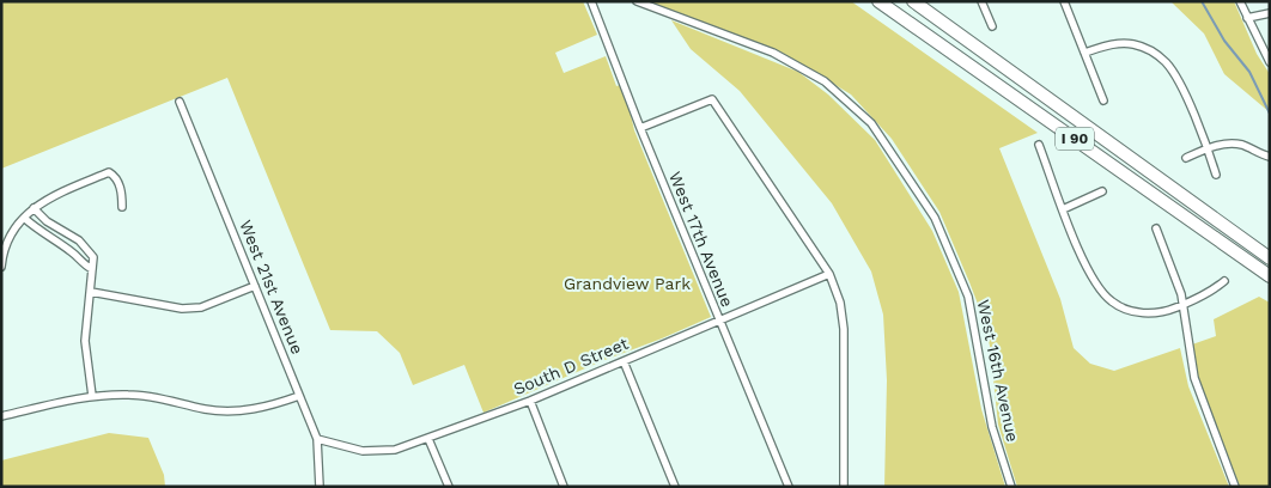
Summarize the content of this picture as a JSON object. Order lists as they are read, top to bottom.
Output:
{
  "streets": {
    "highway": ["I 90"],
    "street": [
      "West 17th Avenue",
      "West 21st Avenue",
      "South D Street",
      "West 16th Avenue"
    ]
  },
  "crossings": [
    ["West 17th Avenue", "South D Street"],
    ["West 21st Avenue", "South D Street"]
  ],
  "parks": ["Grandview Park"]
}
